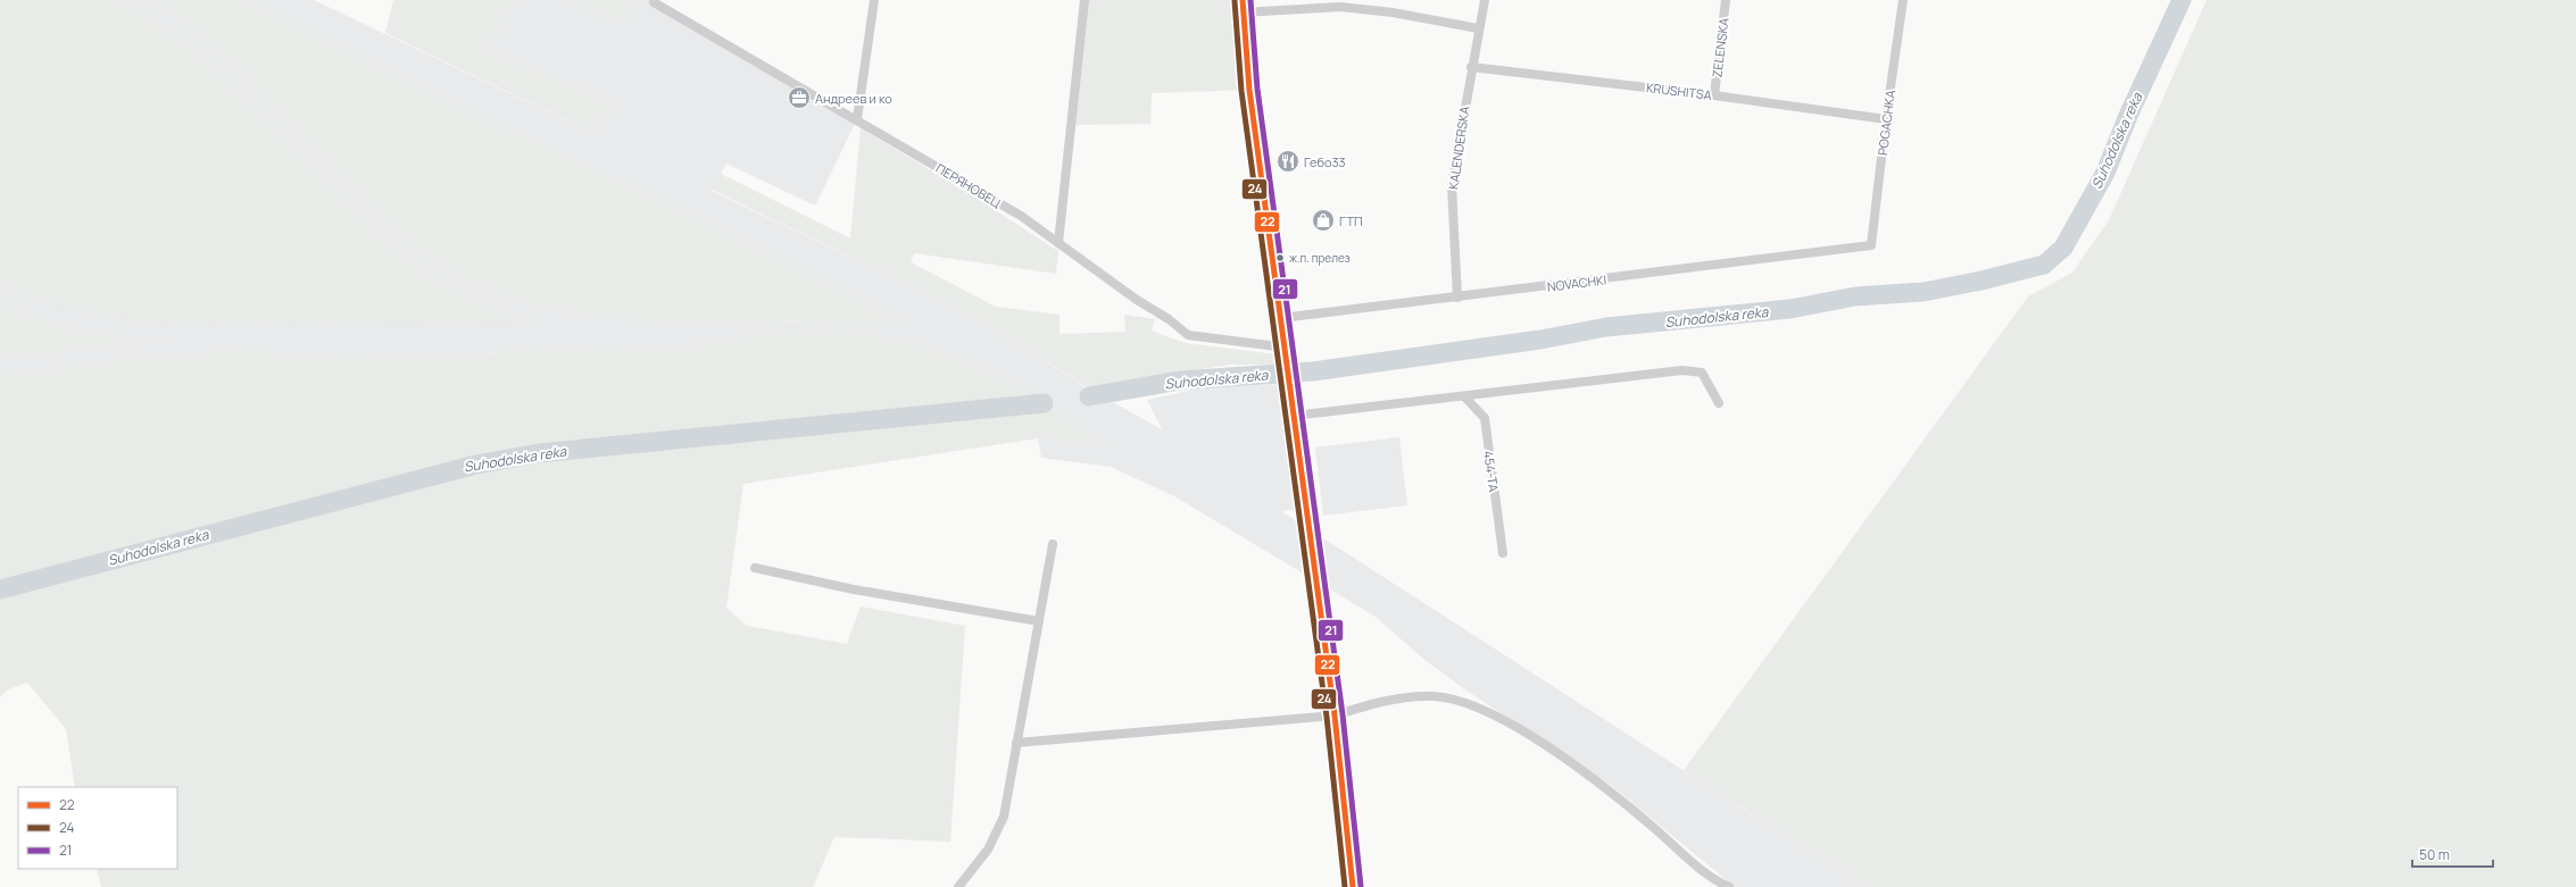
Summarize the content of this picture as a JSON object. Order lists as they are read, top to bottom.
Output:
{
  "streets": {
    "street": [
      "ZELENSKA",
      "KRUSHITSA",
      "POGACHKA",
      "KALENDERSKA",
      "ПЕРЯНОВЕЦ",
      "NOVACHKI",
      "454-ТА"
    ]
  },
  "crossings": [
    ["ZELENSKA", "KRUSHITSA"],
    ["KRUSHITSA", "POGACHKA"],
    ["KRUSHITSA", "KALENDERSKA"],
    ["POGACHKA", "NOVACHKI"],
    ["KALENDERSKA", "NOVACHKI"]
  ],
  "water": ["Suhodolska reka"],
  "places": {
    "office": ["Андреев и ко"],
    "restaurant": ["Гебо33"],
    "shop": ["ГТП"],
    "other": ["ж.п. прелез"]
  },
  "lines": ["transit line 22", "transit line 21", "transit line 24"],
  "legend": ["22", "24", "21"],
  "scale_bar": "50 m"
}
